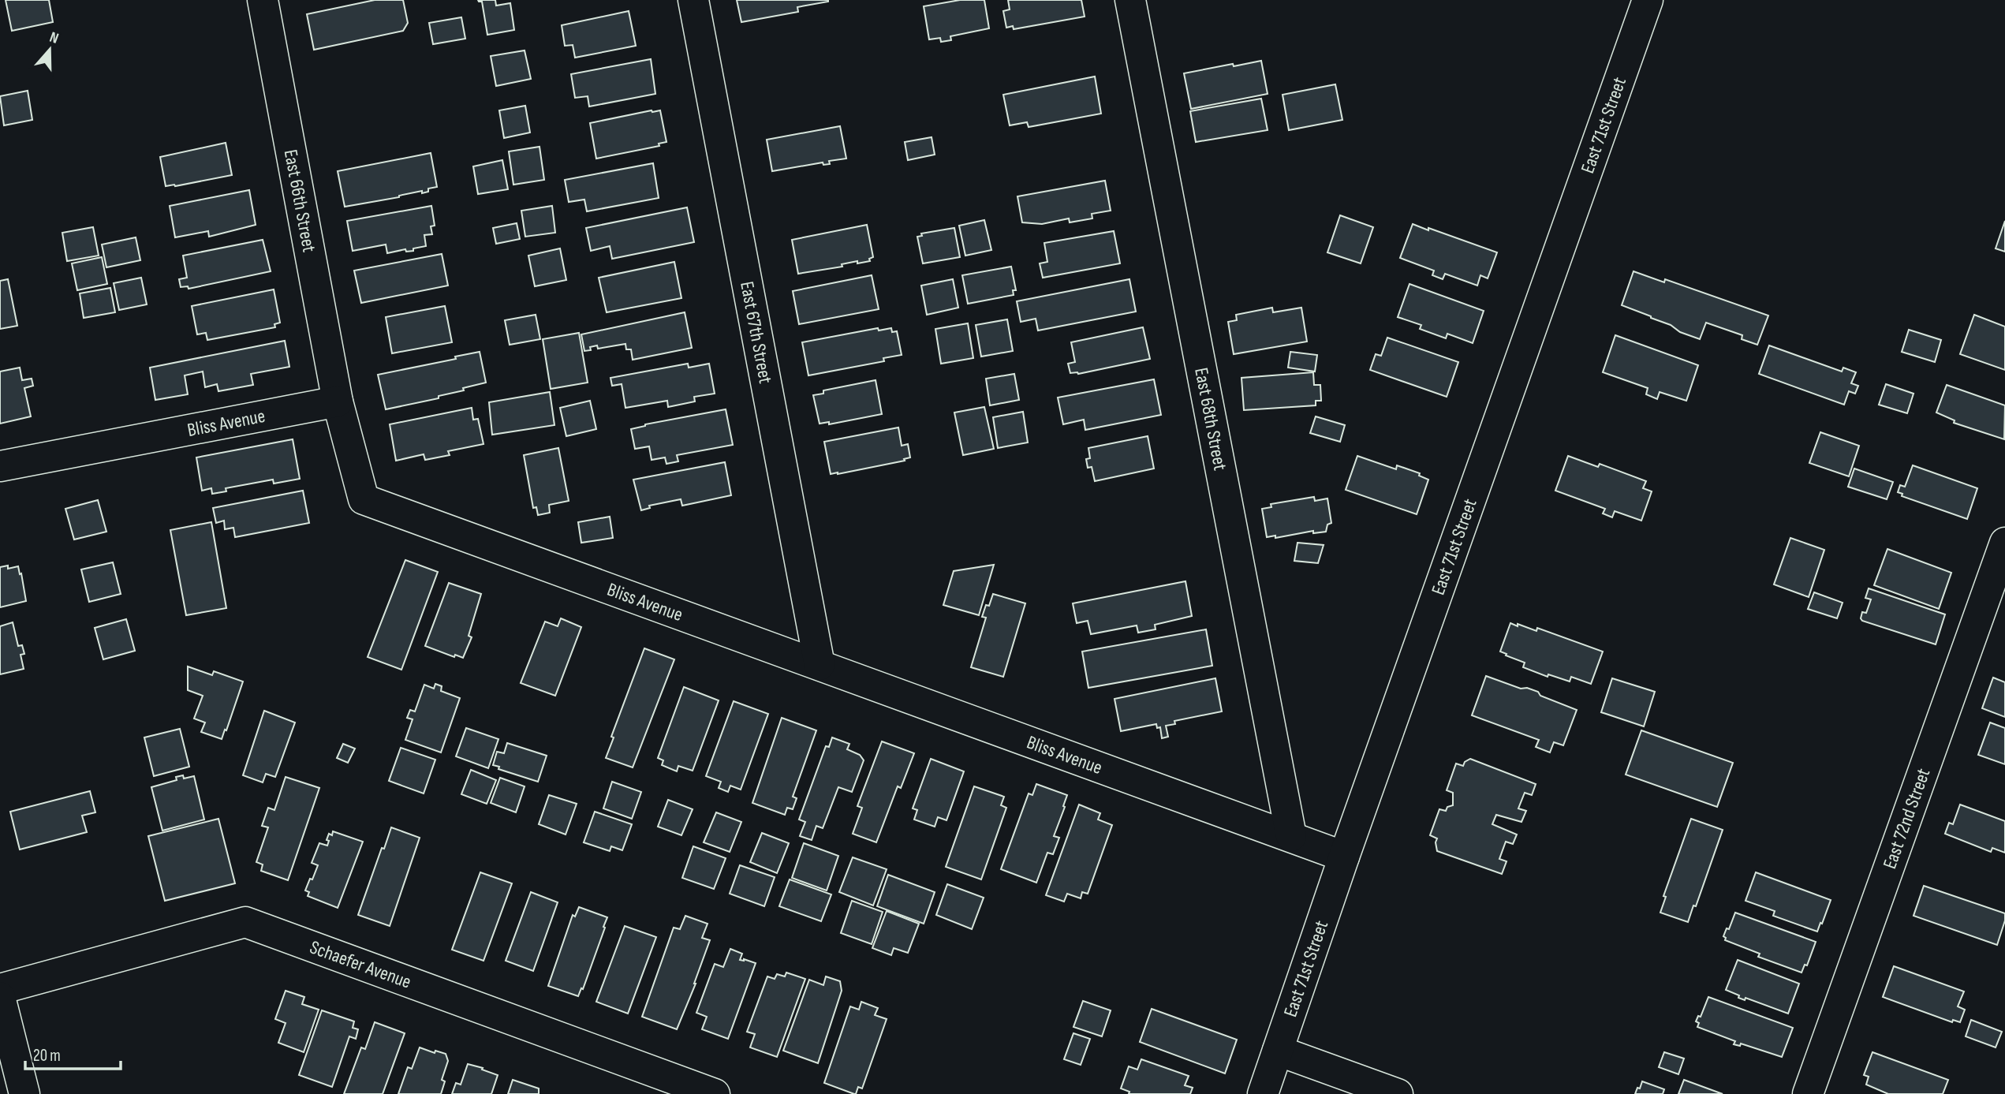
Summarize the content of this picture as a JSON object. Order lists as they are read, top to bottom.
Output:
{
  "streets": {
    "street": [
      "East 71st Street",
      "East 66th Street",
      "East 67th Street",
      "East 68th Street",
      "Bliss Avenue",
      "East 72nd Street",
      "Schaefer Avenue"
    ]
  },
  "crossings": [
    ["East 71st Street", "Bliss Avenue"],
    ["East 66th Street", "Bliss Avenue"],
    ["East 67th Street", "Bliss Avenue"],
    ["East 68th Street", "Bliss Avenue"]
  ],
  "scale_bar": "20 m",
  "north": "top"
}
